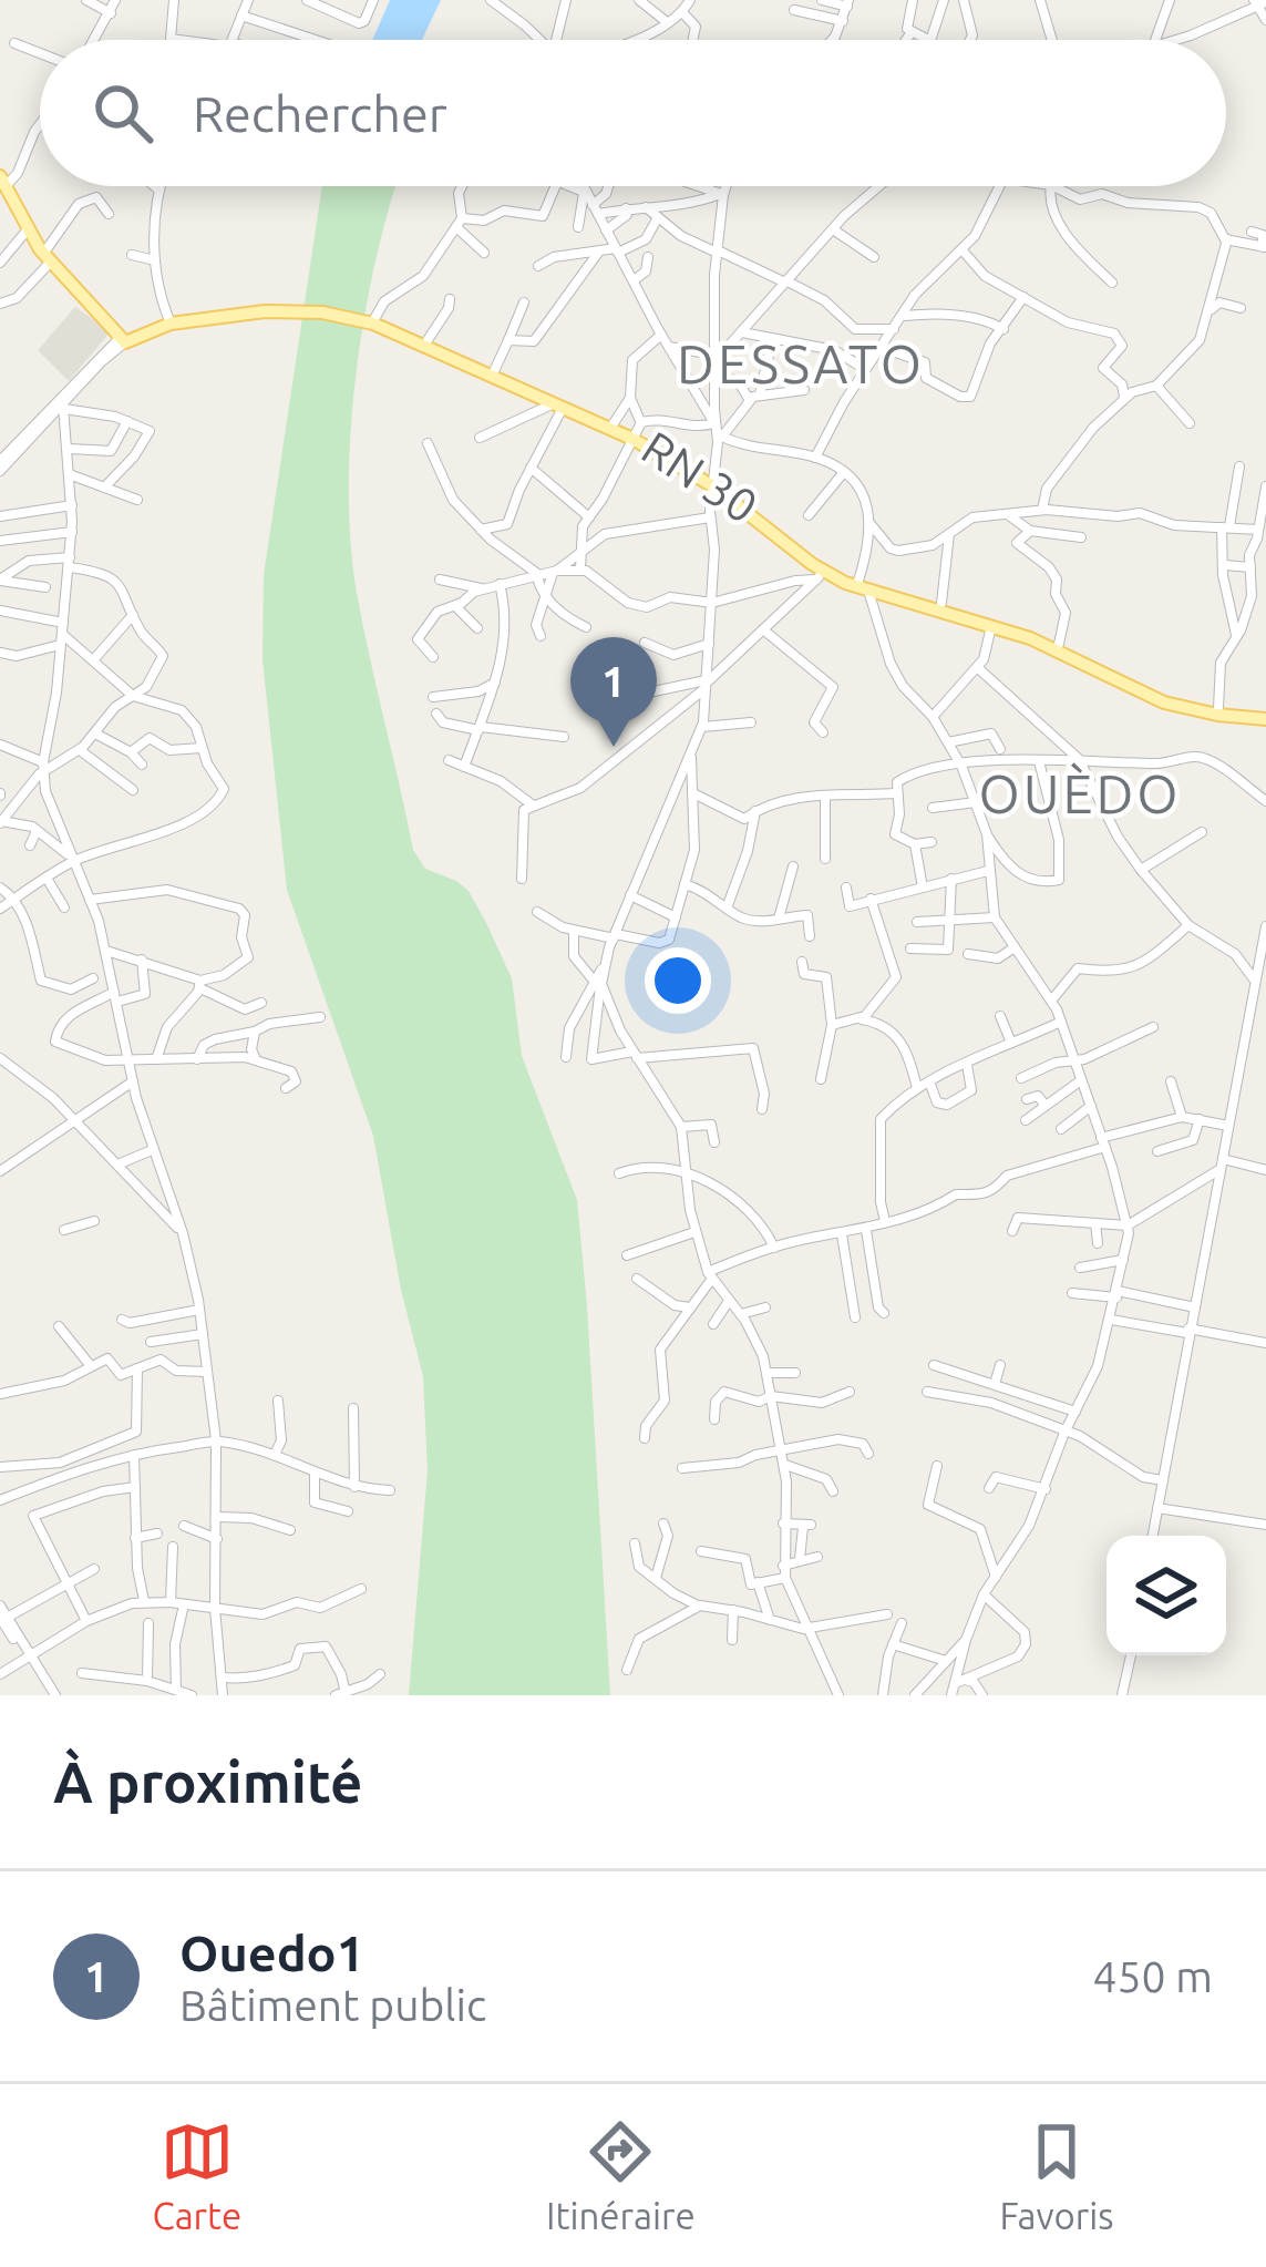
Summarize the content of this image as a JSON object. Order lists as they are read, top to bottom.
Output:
{
  "streets": {
    "main road": ["RN 30"]
  },
  "districts": ["DESSATO", "OUÈDO"],
  "page": {
    "search": "Rechercher",
    "pins": "1",
    "heading": "À proximité",
    "list": [
      {
        "mark": "1",
        "name": "Ouedo1",
        "note": "Bâtiment public",
        "value": "450 m"
      }
    ],
    "nav": ["Carte", "Itinéraire", "Favoris"]
  }
}
